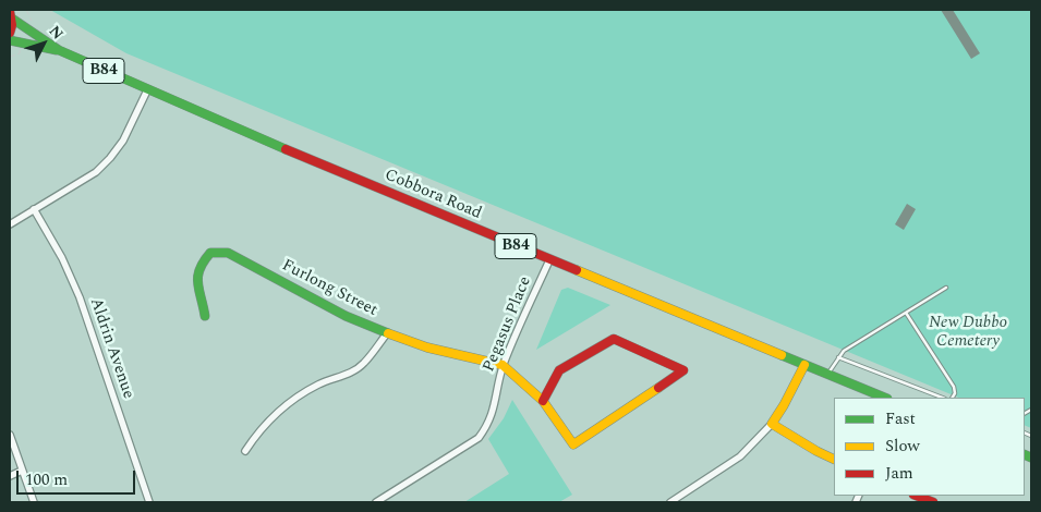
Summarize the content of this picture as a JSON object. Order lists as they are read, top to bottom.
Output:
{
  "streets": {
    "main road": ["B84", "Cobbora Road", "Furlong Street"],
    "street": ["Pegasus Place", "Aldrin Avenue"]
  },
  "crossings": [
    ["B84", "Cobbora Road"],
    ["Cobbora Road", "Pegasus Place"],
    ["Furlong Street", "Pegasus Place"]
  ],
  "parks": ["New Dubbo Cemetery"],
  "legend": ["Fast", "Slow", "Jam"],
  "scale_bar": "100 m",
  "north": "top right"
}
